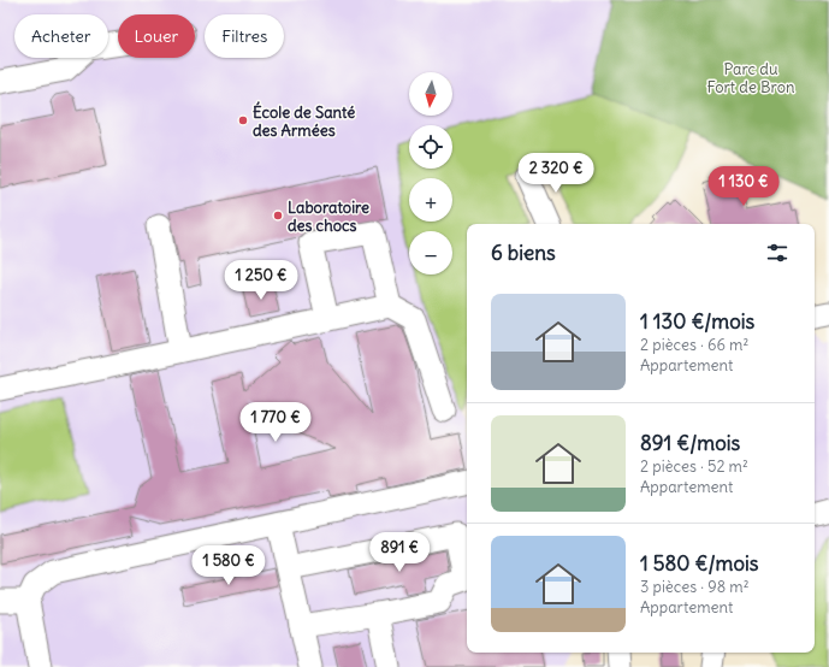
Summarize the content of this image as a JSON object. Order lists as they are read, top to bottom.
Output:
{
  "parks": ["Parc du Fort de Bron"],
  "places": ["École de Santé des Armées", "Laboratoire des chocs"],
  "north": "bottom",
  "page": {
    "chip": ["Acheter", "Louer", "Filtres"],
    "map_buttons": ["+", "−"],
    "price": [
      "2 320 €",
      "1 130 €",
      "1 250 €",
      "1 770 €",
      "891 €",
      "1 580 €"
    ],
    "heading": "6 biens",
    "list": [
      {
        "name": "1 130 €/mois",
        "note": "2 pièces · 66 m² · Appartement"
      },
      {
        "name": "891 €/mois",
        "note": "2 pièces · 52 m² · Appartement"
      },
      {
        "name": "1 580 €/mois",
        "note": "3 pièces · 98 m² · Appartement"
      }
    ]
  }
}
